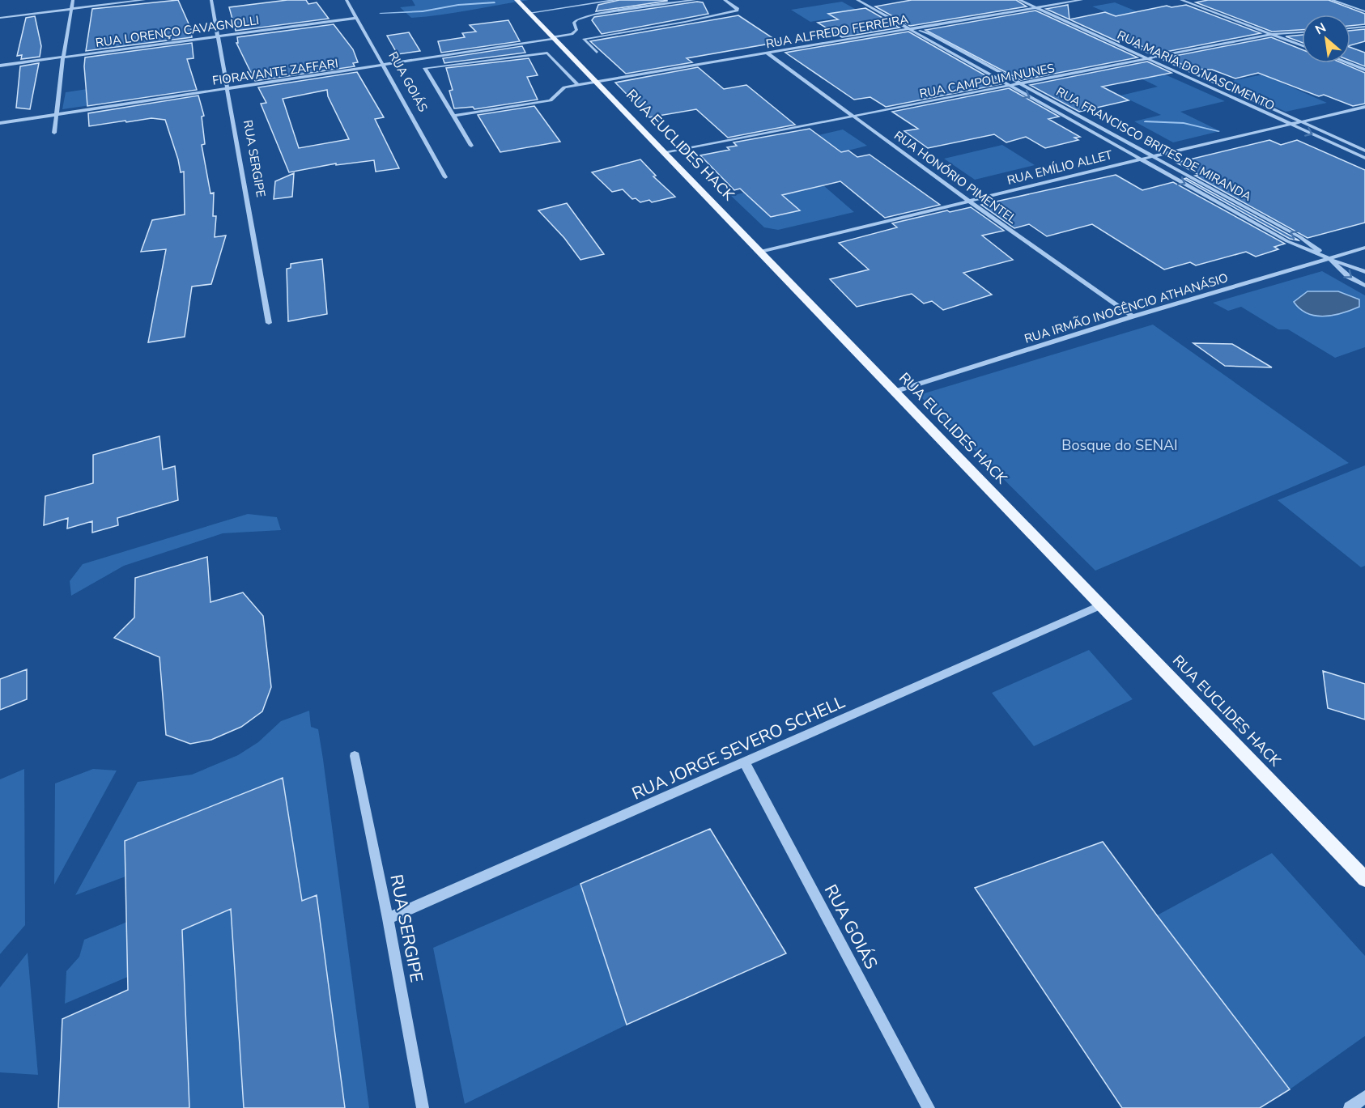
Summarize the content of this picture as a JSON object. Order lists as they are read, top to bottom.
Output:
{
  "streets": {
    "main road": ["RUA EUCLIDES HACK"],
    "street": [
      "RUA LORENÇO CAVAGNOLLI",
      "RUA ALFREDO FERREIRA",
      "RUA MARIA DO NASCIMENTO",
      "FIORAVANTE ZAFFARI",
      "RUA CAMPOLIM NUNES",
      "RUA GOIÁS",
      "RUA FRANCISCO BRITES DE MIRANDA",
      "RUA SERGIPE",
      "RUA EMÍLIO ALLET",
      "RUA HONÓRIO PIMENTEL",
      "RUA IRMÃO INOCÊNCIO ATHANÁSIO",
      "RUA JORGE SEVERO SCHELL"
    ]
  },
  "crossings": [
    ["RUA LORENÇO CAVAGNOLLI", "RUA GOIÁS"],
    ["RUA LORENÇO CAVAGNOLLI", "RUA SERGIPE"],
    ["RUA ALFREDO FERREIRA", "RUA MARIA DO NASCIMENTO"],
    ["RUA ALFREDO FERREIRA", "RUA FRANCISCO BRITES DE MIRANDA"],
    ["RUA ALFREDO FERREIRA", "RUA EUCLIDES HACK"],
    ["RUA ALFREDO FERREIRA", "RUA HONÓRIO PIMENTEL"],
    ["RUA MARIA DO NASCIMENTO", "RUA CAMPOLIM NUNES"],
    ["RUA MARIA DO NASCIMENTO", "RUA EMÍLIO ALLET"],
    ["FIORAVANTE ZAFFARI", "RUA GOIÁS"],
    ["FIORAVANTE ZAFFARI", "RUA EUCLIDES HACK"],
    ["FIORAVANTE ZAFFARI", "RUA SERGIPE"],
    ["RUA CAMPOLIM NUNES", "RUA FRANCISCO BRITES DE MIRANDA"],
    ["RUA CAMPOLIM NUNES", "RUA EUCLIDES HACK"],
    ["RUA CAMPOLIM NUNES", "RUA HONÓRIO PIMENTEL"],
    ["RUA GOIÁS", "RUA JORGE SEVERO SCHELL"],
    ["RUA FRANCISCO BRITES DE MIRANDA", "RUA EMÍLIO ALLET"],
    ["RUA FRANCISCO BRITES DE MIRANDA", "RUA IRMÃO INOCÊNCIO ATHANÁSIO"],
    ["RUA EUCLIDES HACK", "RUA EMÍLIO ALLET"],
    ["RUA EUCLIDES HACK", "RUA IRMÃO INOCÊNCIO ATHANÁSIO"],
    ["RUA EUCLIDES HACK", "RUA JORGE SEVERO SCHELL"],
    ["RUA SERGIPE", "RUA JORGE SEVERO SCHELL"],
    ["RUA EMÍLIO ALLET", "RUA HONÓRIO PIMENTEL"],
    ["RUA HONÓRIO PIMENTEL", "RUA IRMÃO INOCÊNCIO ATHANÁSIO"]
  ],
  "parks": ["Bosque do SENAI"],
  "north": "top left"
}
